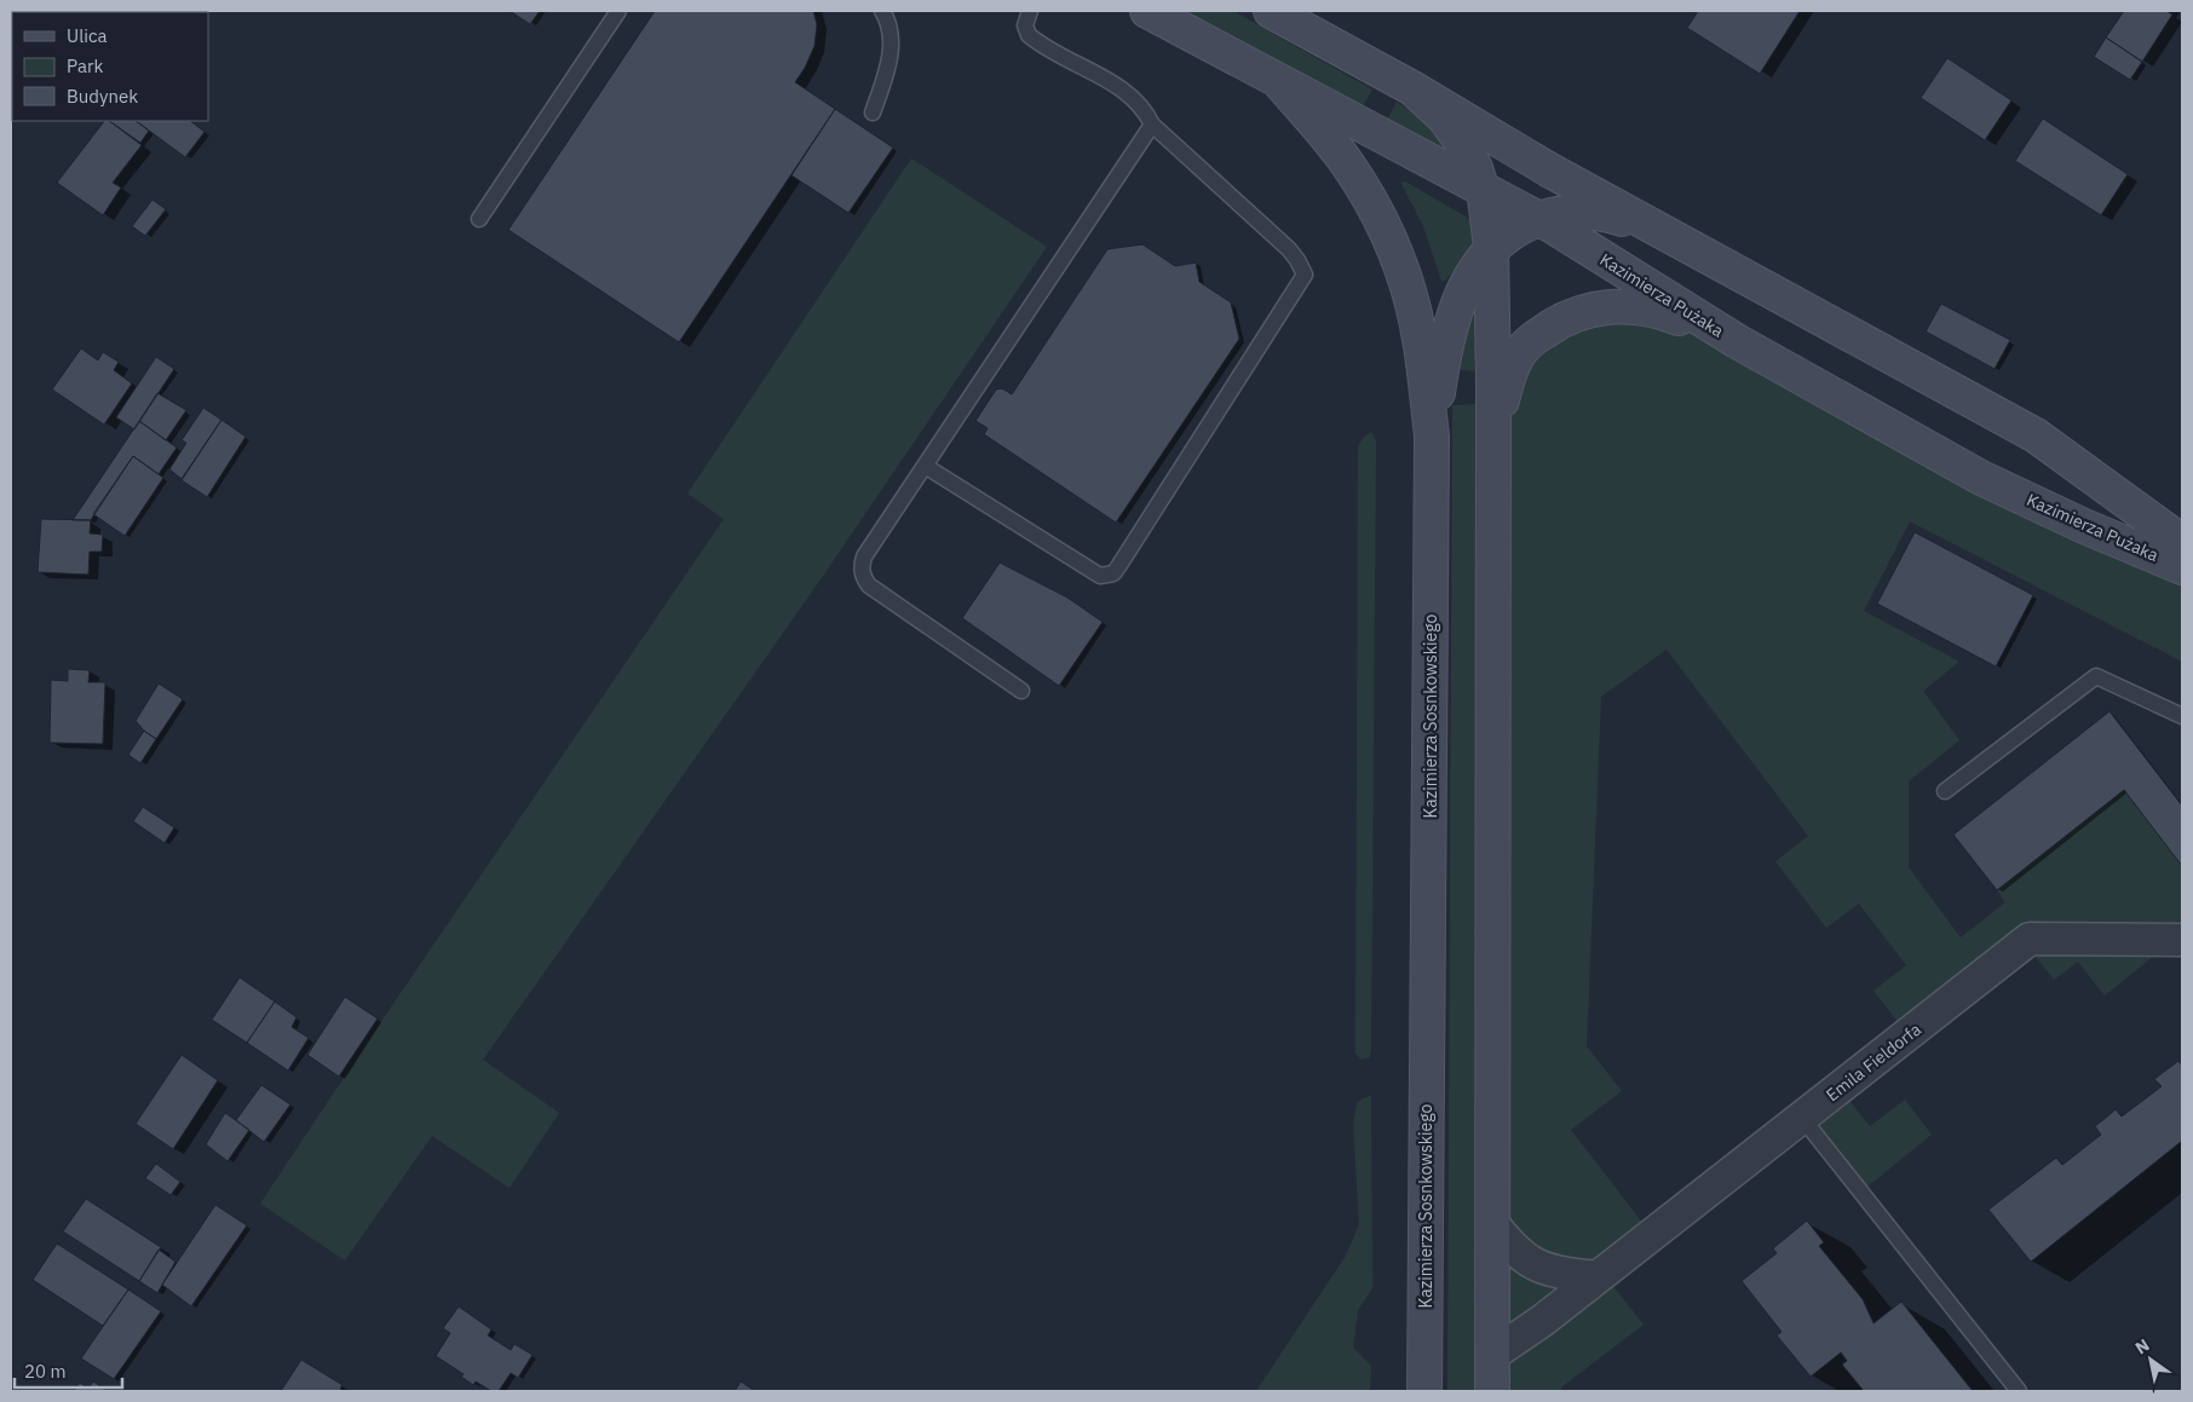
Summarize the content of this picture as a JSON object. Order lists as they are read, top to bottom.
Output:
{
  "streets": {
    "street": ["Kazimierza Pużaka", "Kazimierza Sosnkowskiego", "Emila Fieldorfa"]
  },
  "crossings": [
    ["Kazimierza Pużaka", "Kazimierza Sosnkowskiego"]
  ],
  "legend": ["Ulica", "Park", "Budynek"],
  "scale_bar": "20 m",
  "north": "top left"
}
